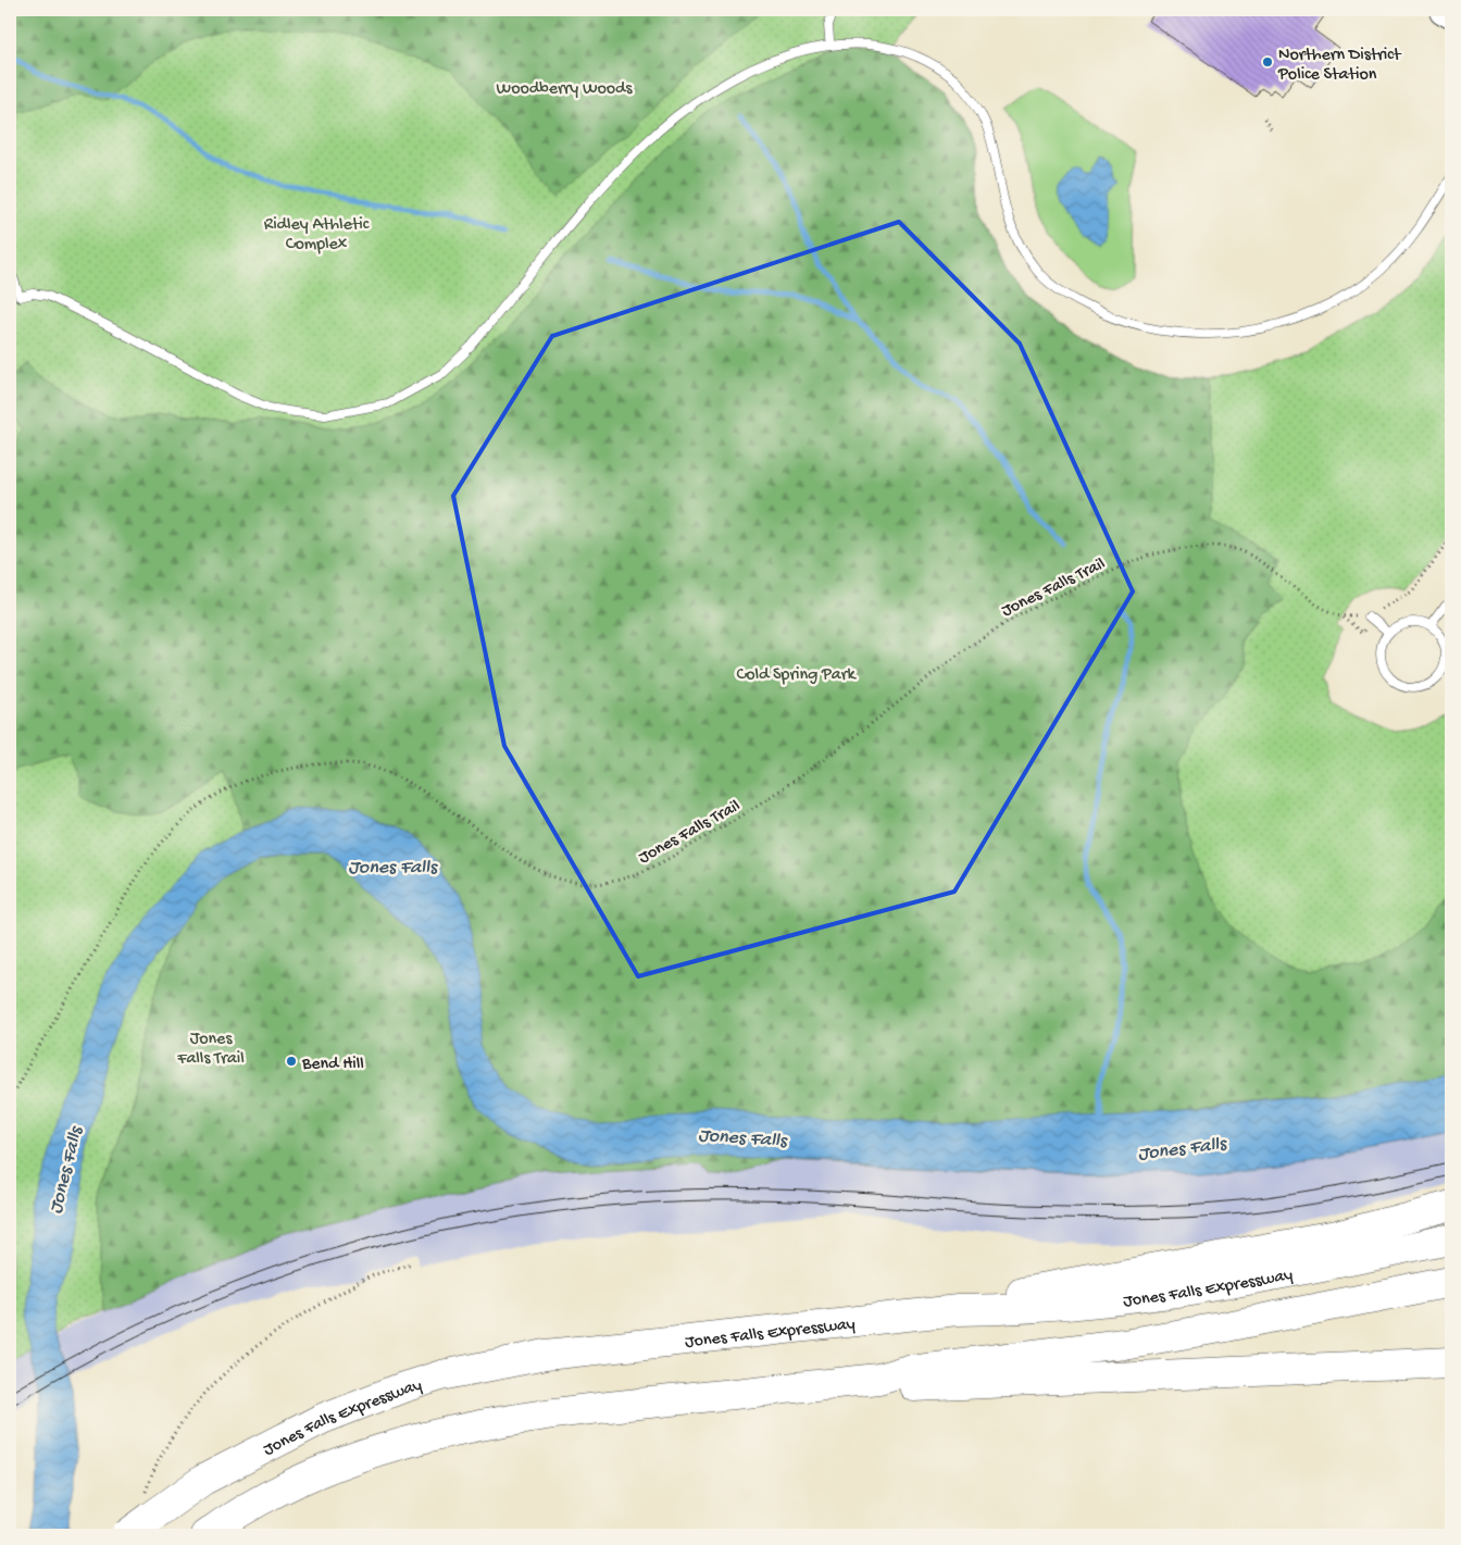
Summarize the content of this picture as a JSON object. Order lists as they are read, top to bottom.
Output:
{
  "streets": {
    "highway": ["Jones Falls Expressway"],
    "path": ["Jones Falls Trail"]
  },
  "water": ["Jones Falls"],
  "parks": [
    "Woodberry Woods",
    "Ridley Athletic Complex",
    "Cold Spring Park",
    "Jones Falls Trail"
  ],
  "places": ["Northern District Police Station", "Bend Hill"]
}
